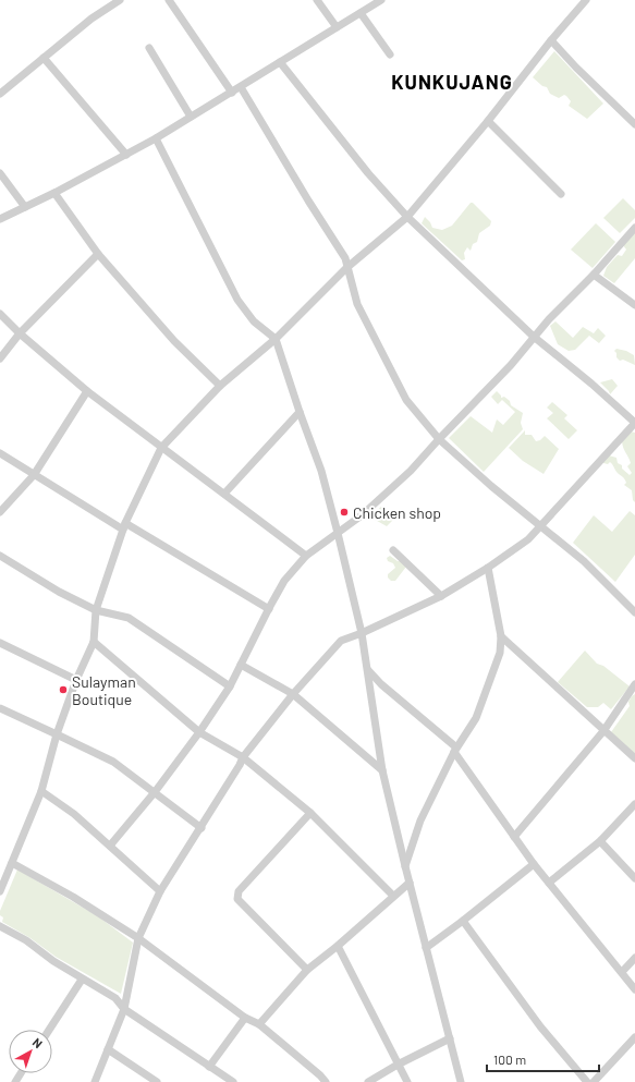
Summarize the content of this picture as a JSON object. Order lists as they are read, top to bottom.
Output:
{
  "districts": ["KUNKUJANG"],
  "places": ["Chicken shop", "Sulayman Boutique"],
  "scale_bar": "100 m",
  "north": "top right"
}
